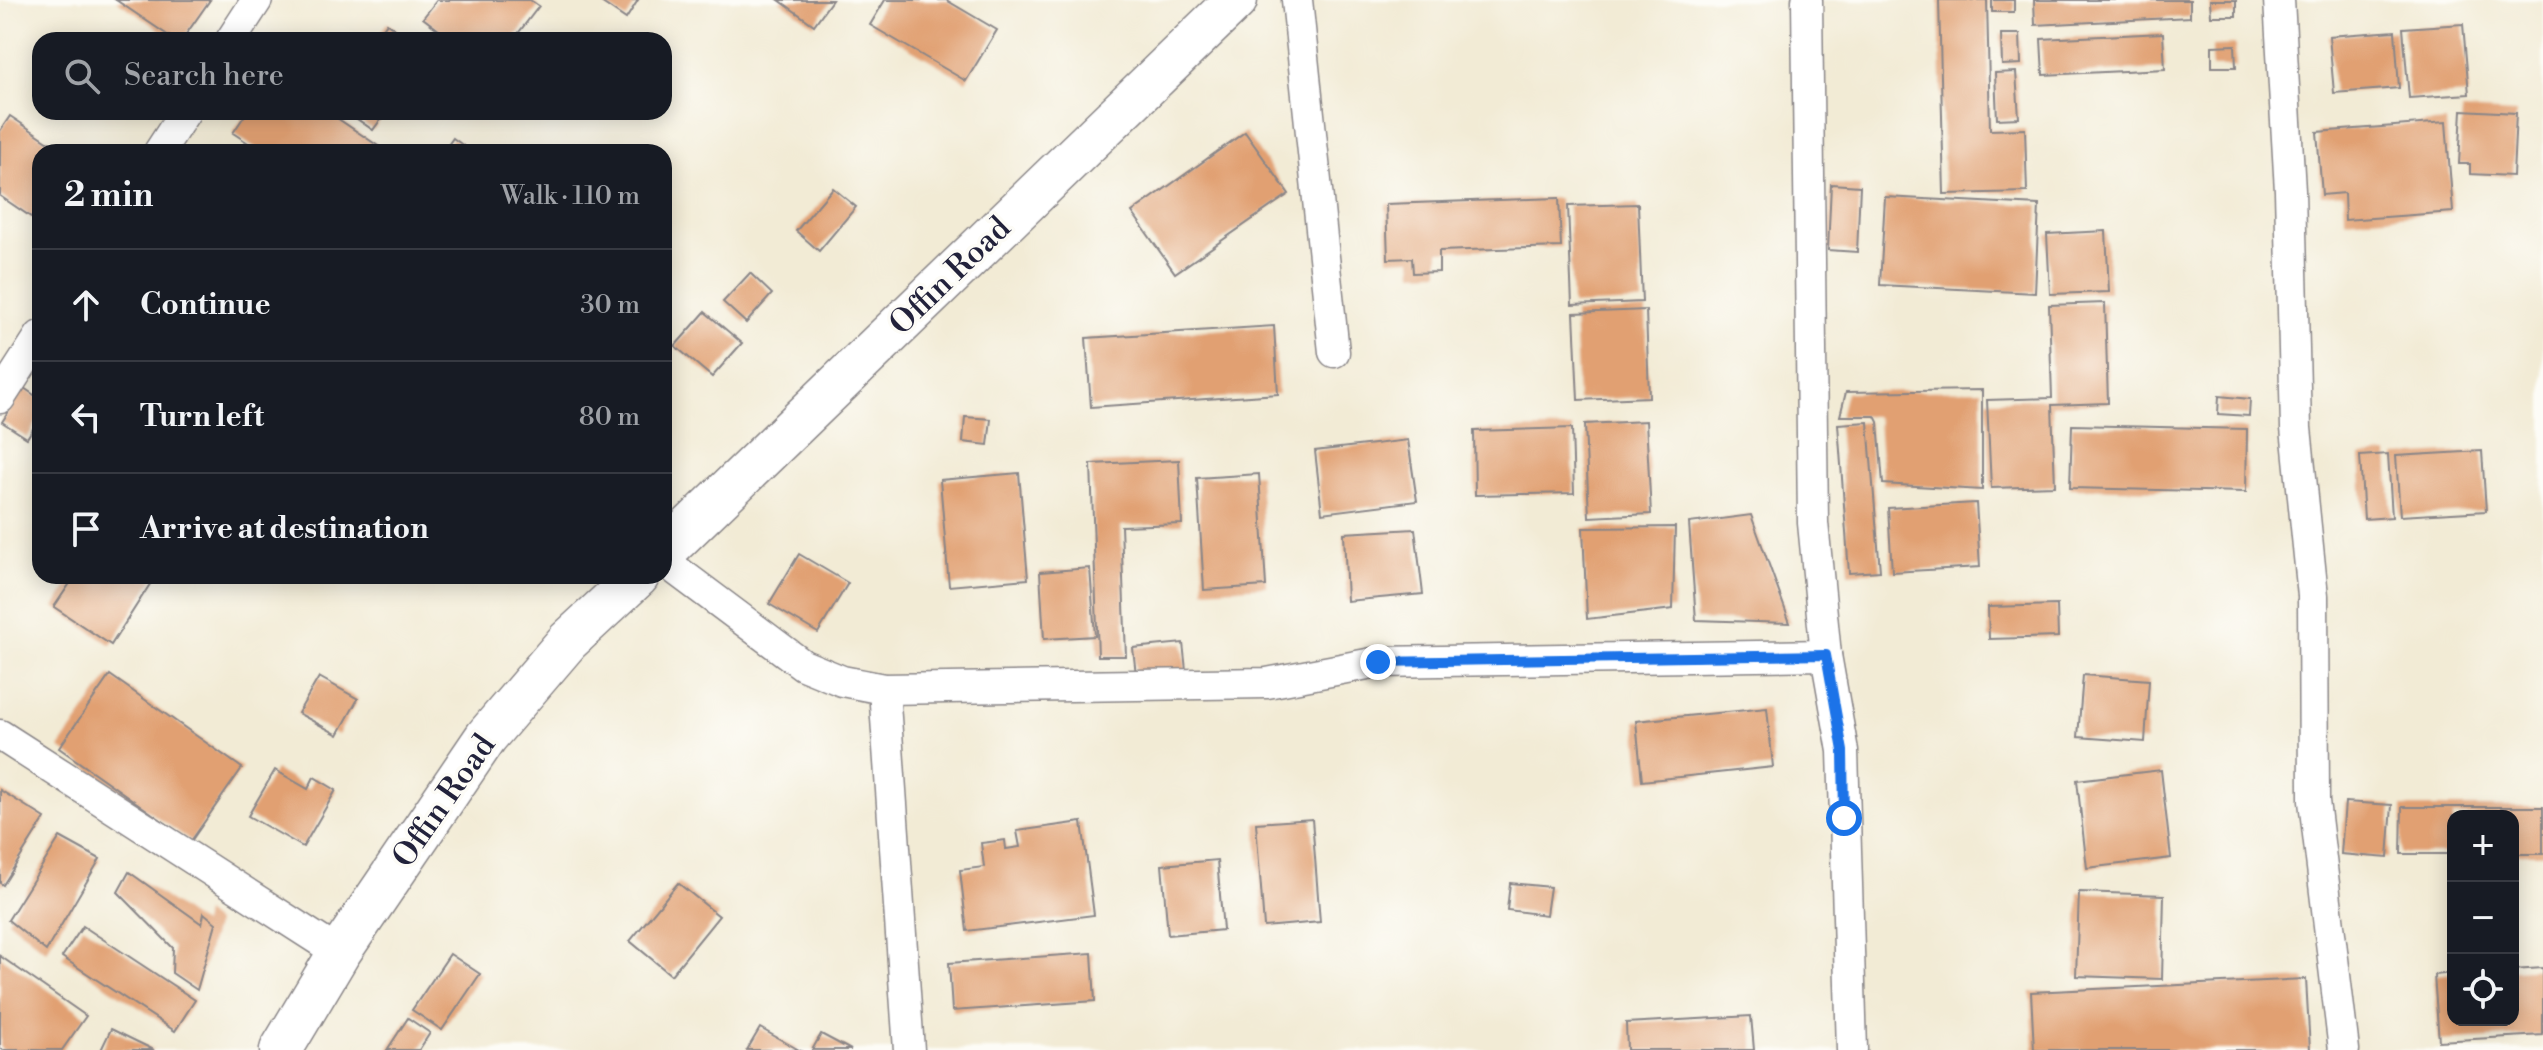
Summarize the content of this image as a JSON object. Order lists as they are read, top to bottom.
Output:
{
  "streets": {
    "street": ["Offin Road"]
  },
  "page": {
    "search": "Search here",
    "heading": ["2 min", "Walk · 110 m"],
    "list": [
      ["Continue", "30 m"],
      ["Turn left", "80 m"],
      "Arrive at destination"
    ],
    "map_buttons": ["+", "−"]
  }
}
